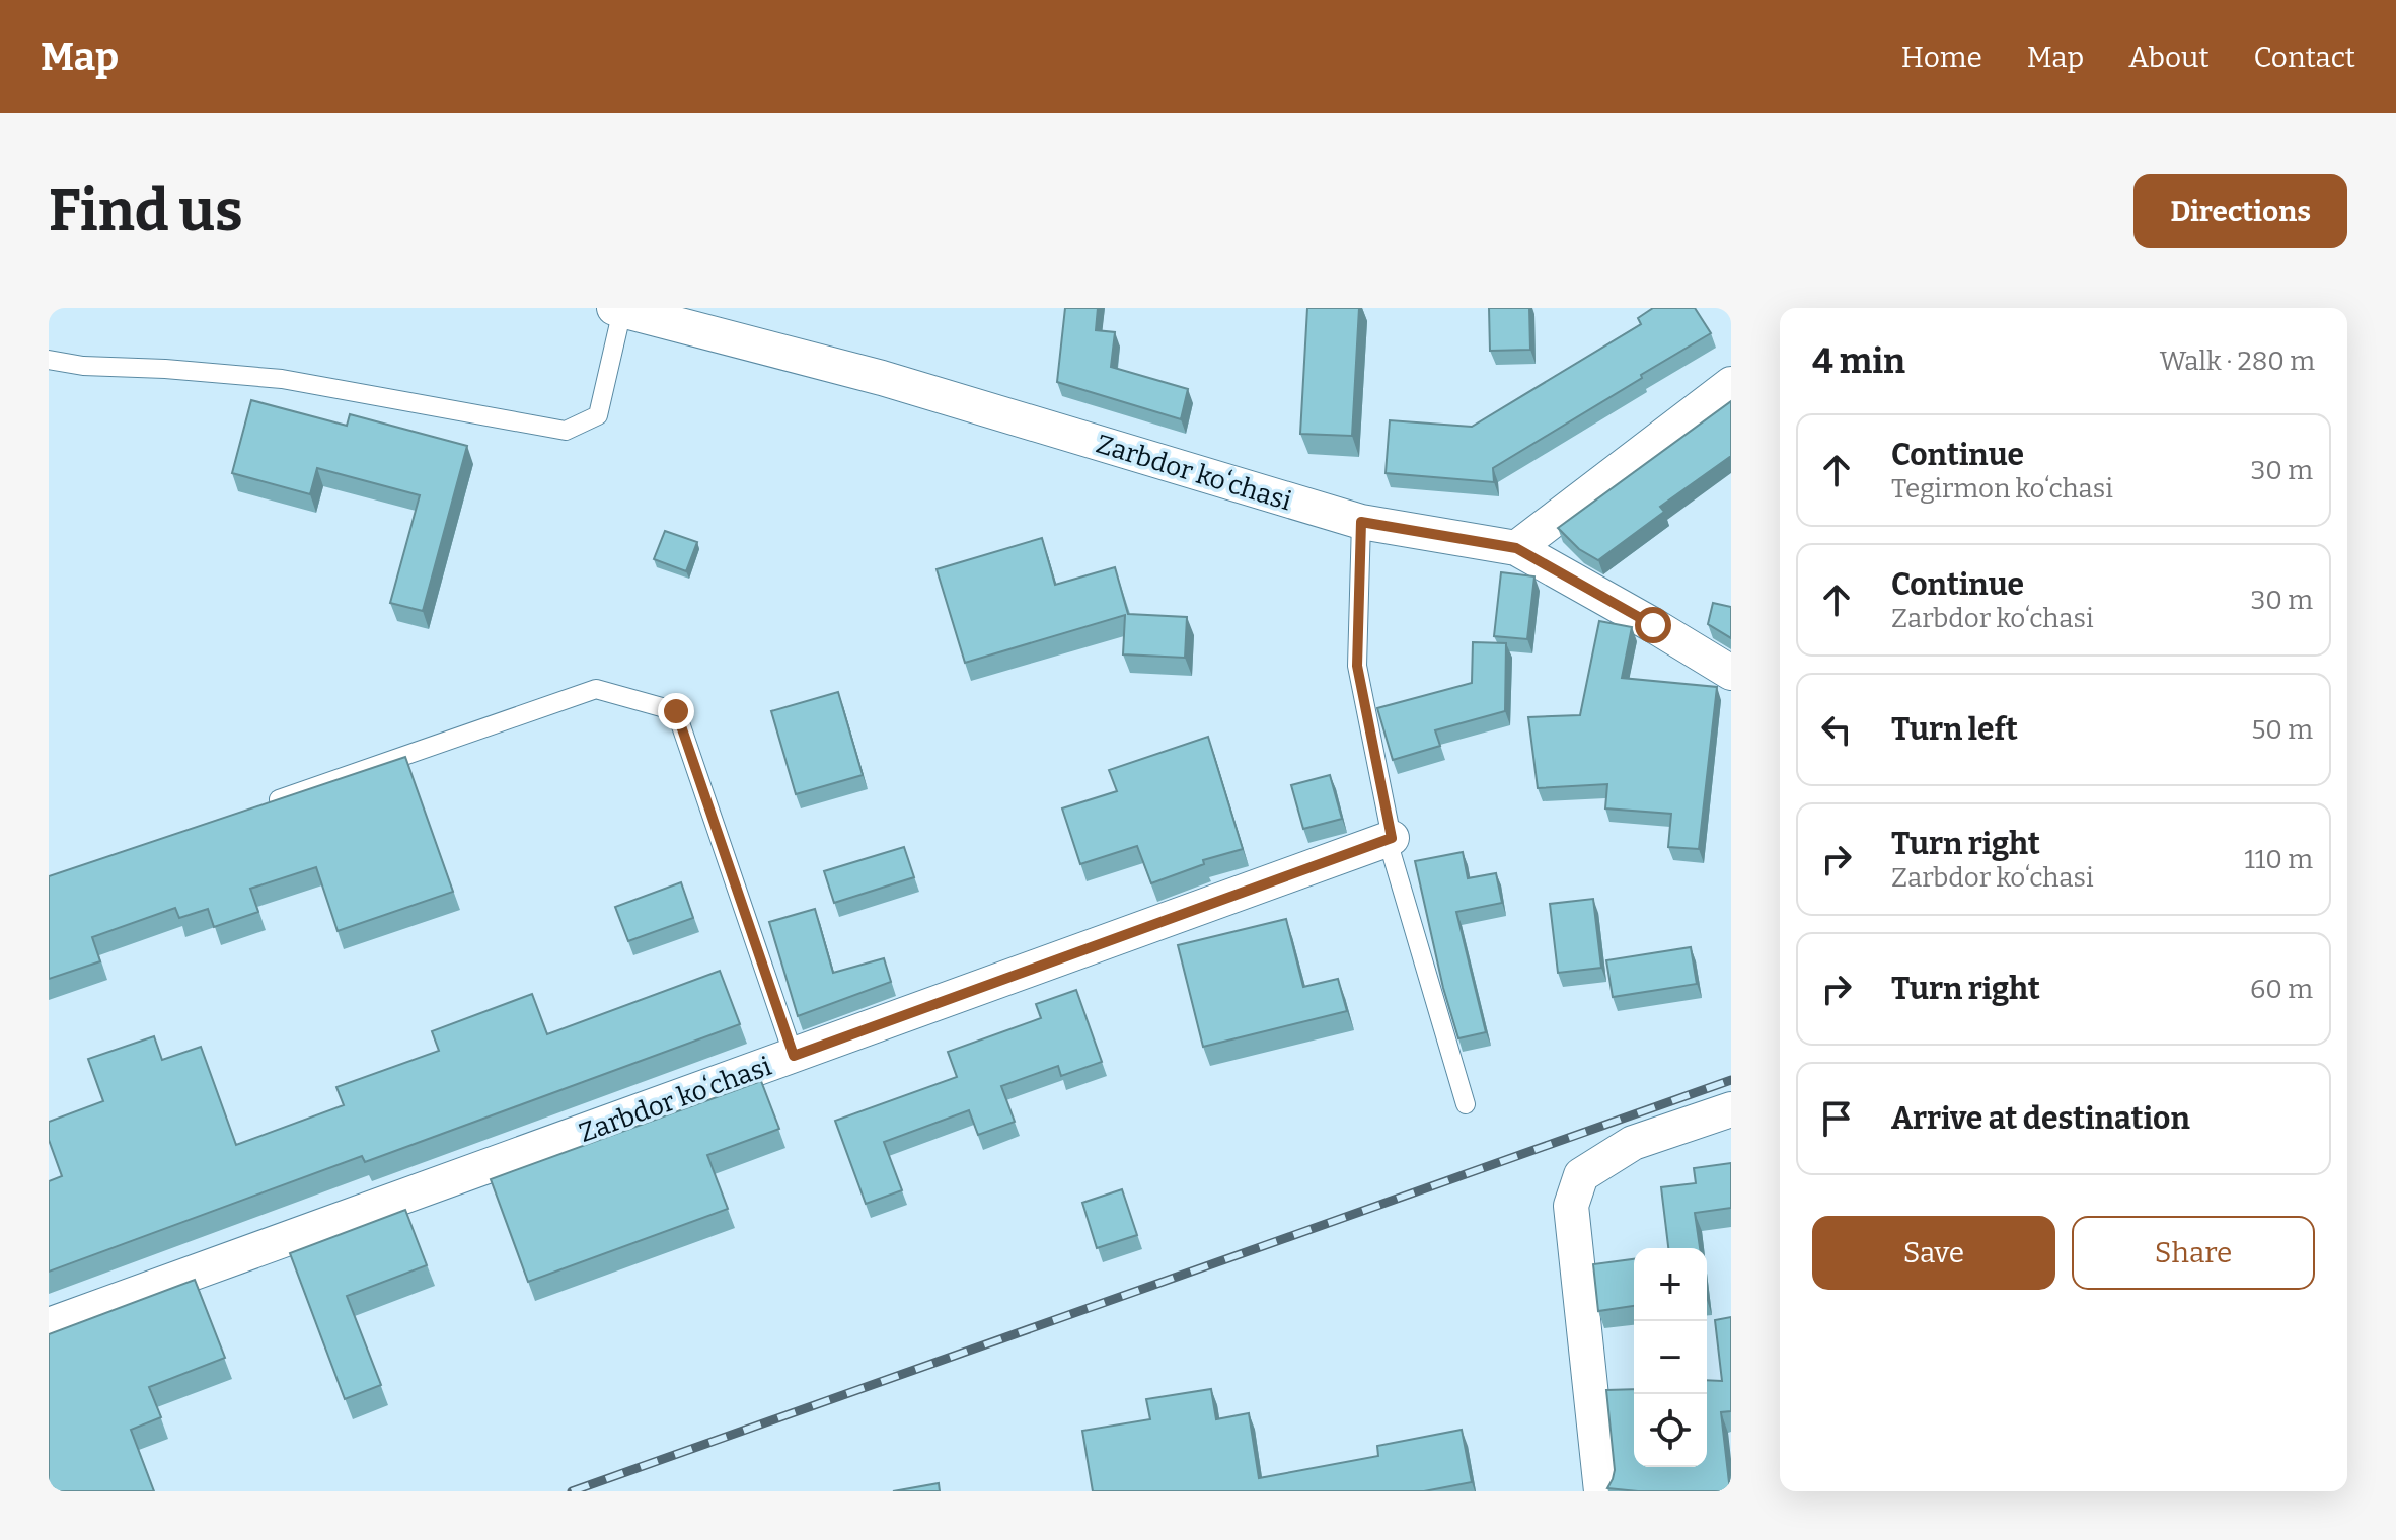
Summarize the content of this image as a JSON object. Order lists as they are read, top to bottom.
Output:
{
  "streets": {
    "street": ["Zarbdor koʻchasi"]
  },
  "page": {
    "header": "Map",
    "nav": [
      "Home",
      "Map",
      "About",
      "Contact"
    ],
    "buttons": [
      "Directions",
      ["Save", "Share"]
    ],
    "title": "Find us",
    "heading": ["4 min", "Walk · 280 m"],
    "list": [
      ["Continue", "Tegirmon koʻchasi", "30 m"],
      ["Continue", "Zarbdor koʻchasi", "30 m"],
      ["Turn left", "50 m"],
      ["Turn right", "Zarbdor koʻchasi", "110 m"],
      ["Turn right", "60 m"],
      "Arrive at destination"
    ],
    "map_buttons": ["+", "−"]
  }
}
